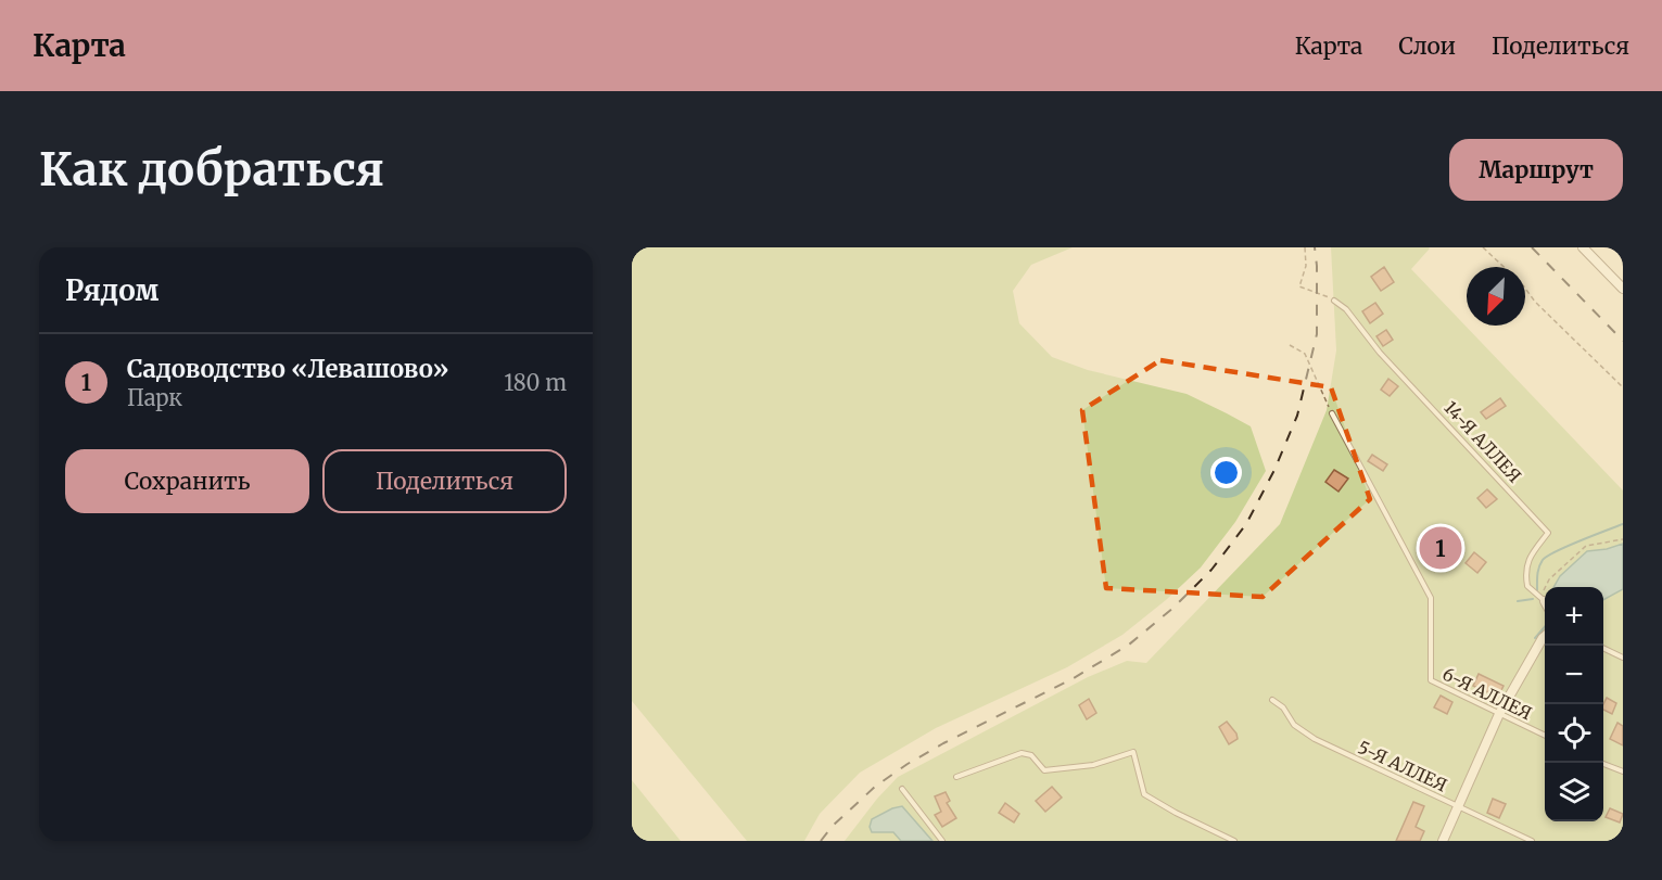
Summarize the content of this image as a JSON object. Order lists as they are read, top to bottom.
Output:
{
  "streets": {
    "lane": ["14-Я АЛЛЕЯ", "6-Я АЛЛЕЯ", "5-Я АЛЛЕЯ"]
  },
  "north": "bottom left",
  "page": {
    "header": "Карта",
    "nav": ["Карта", "Слои", "Поделиться"],
    "buttons": [
      "Маршрут",
      ["Сохранить", "Поделиться"]
    ],
    "title": "Как добраться",
    "heading": "Рядом",
    "list": [
      {
        "mark": "1",
        "name": "Садоводство «Левашово»",
        "note": "Парк",
        "value": "180 m"
      }
    ],
    "pins": "1",
    "map_buttons": ["+", "−"]
  }
}
